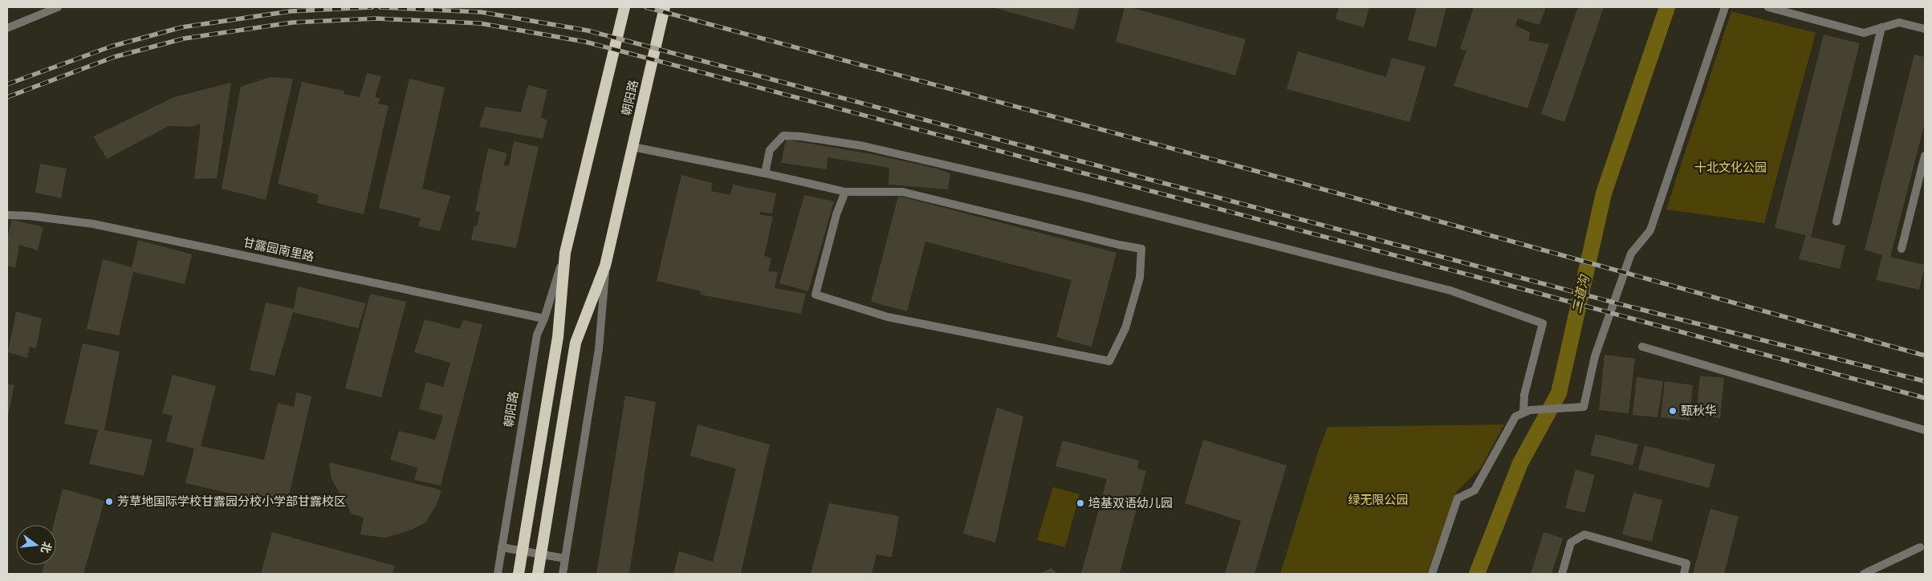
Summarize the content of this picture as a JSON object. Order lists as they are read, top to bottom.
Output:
{
  "streets": {
    "highway": ["朝阳路"],
    "street": ["甘露园南里路"]
  },
  "crossings": [
    ["朝阳路", "甘露园南里路"]
  ],
  "water": ["二道沟"],
  "parks": ["十北文化公园", "绿无限公园"],
  "places": ["甄秋华", "芳草地国际学校甘露园分校小学部甘露校区", "培基双语幼儿园"],
  "north": "right"
}
